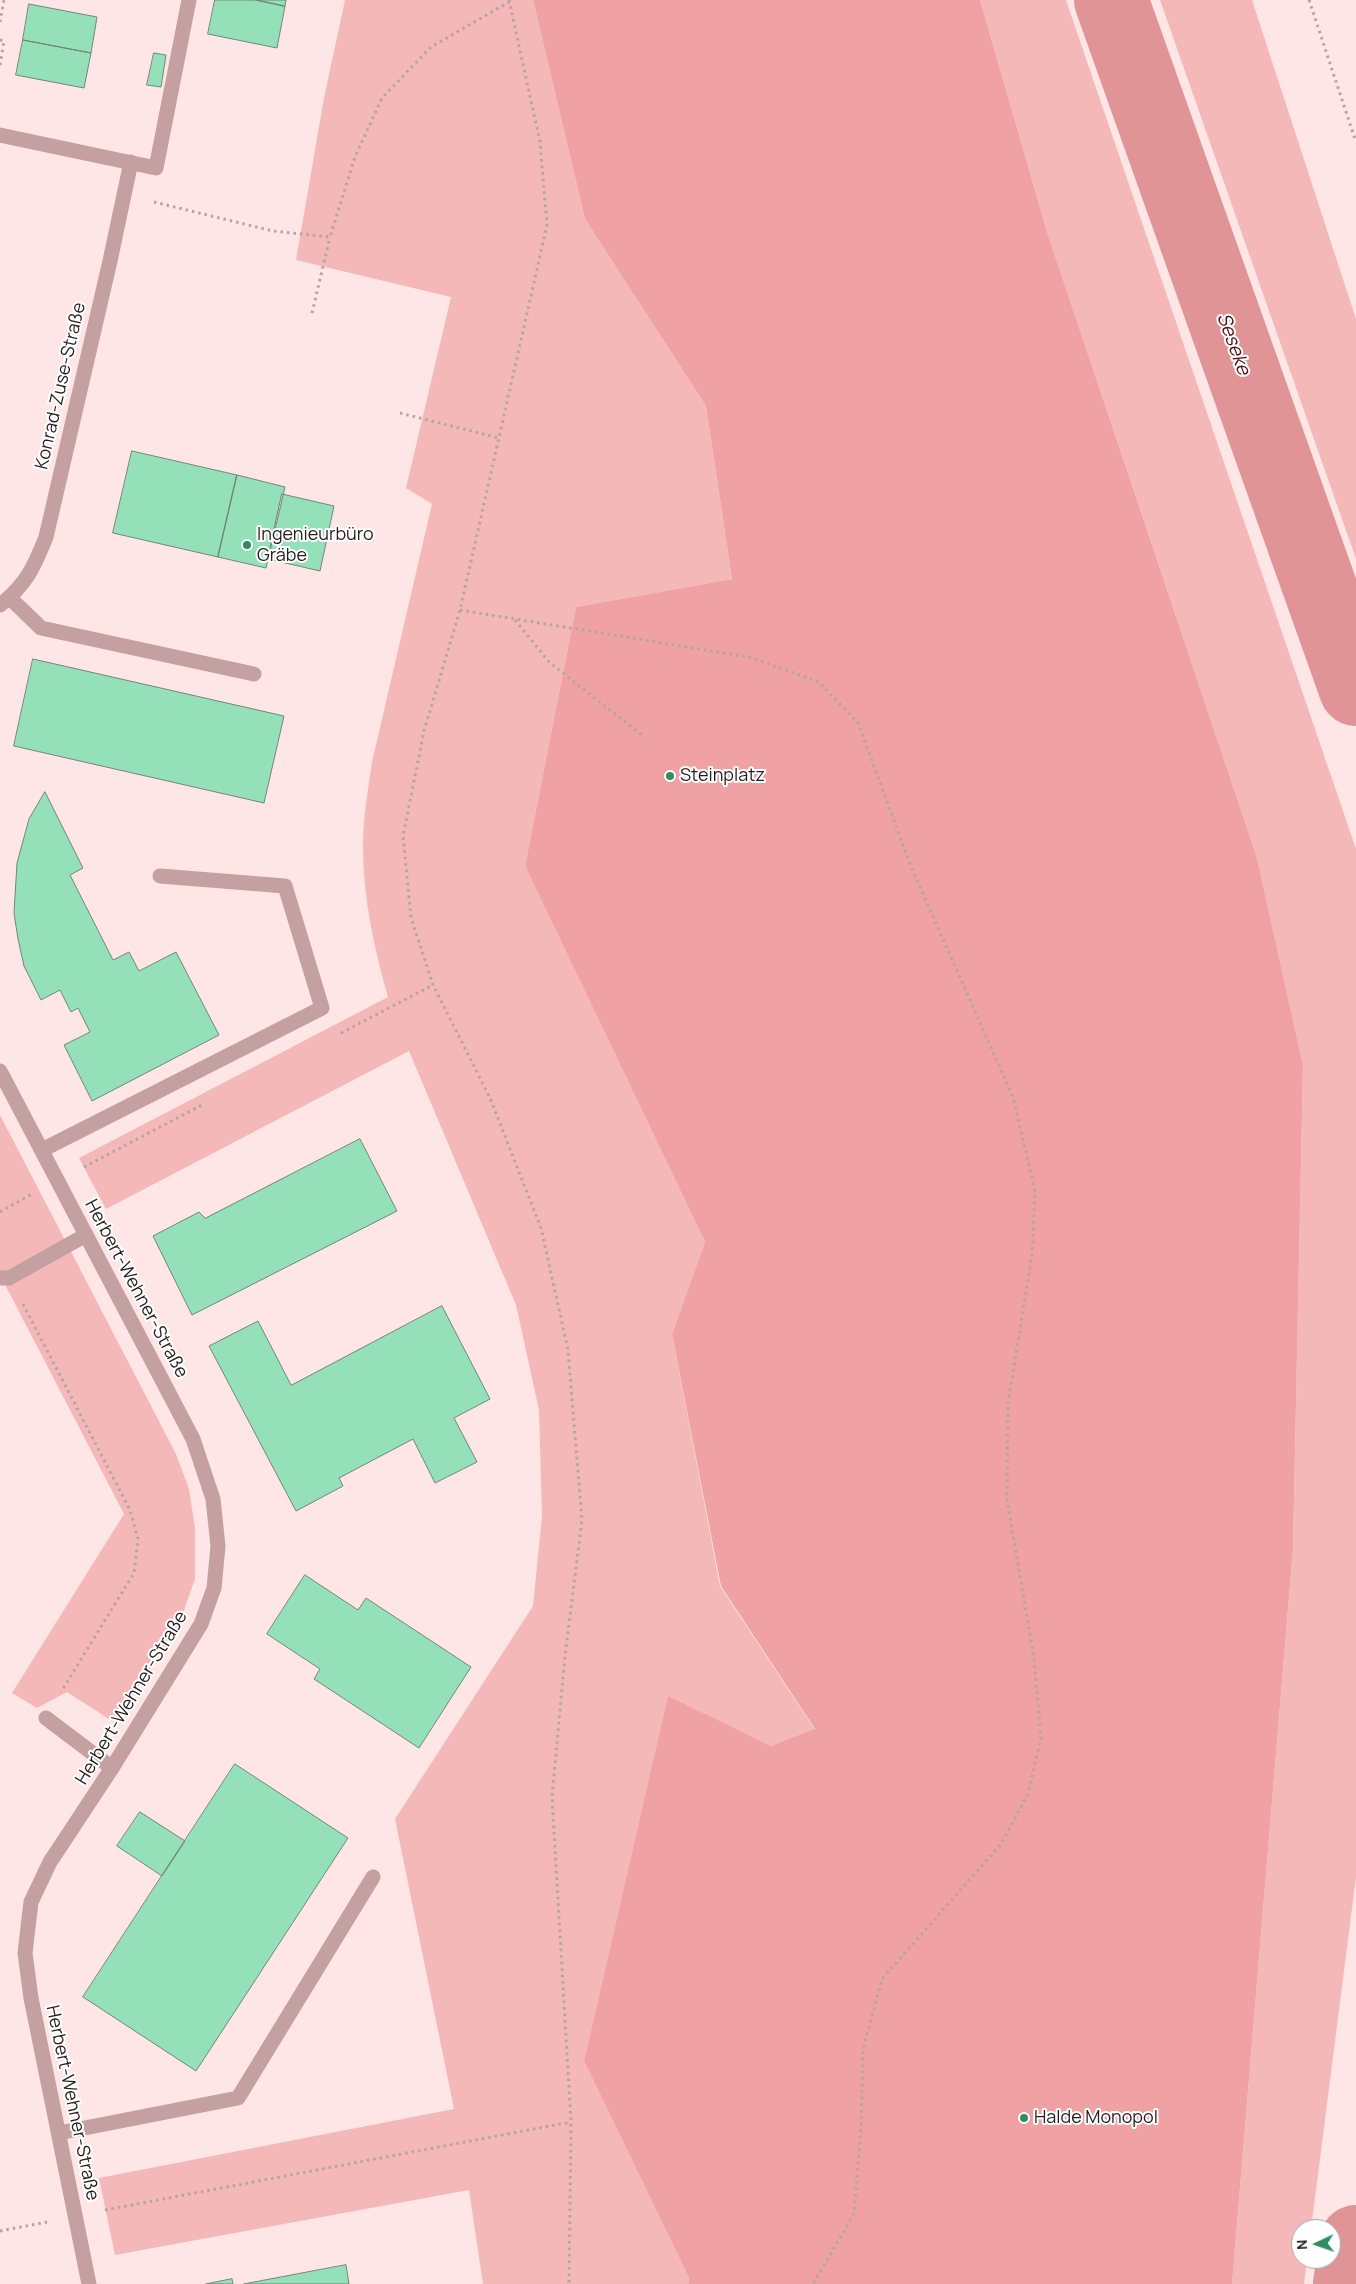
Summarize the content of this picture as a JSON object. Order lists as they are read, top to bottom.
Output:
{
  "streets": {
    "street": ["Konrad-Zuse-Straße", "Herbert-Wehner-Straße"]
  },
  "water": ["Seseke"],
  "places": ["Ingenieurbüro Gräbe", "Steinplatz", "Halde Monopol"],
  "north": "left"
}
